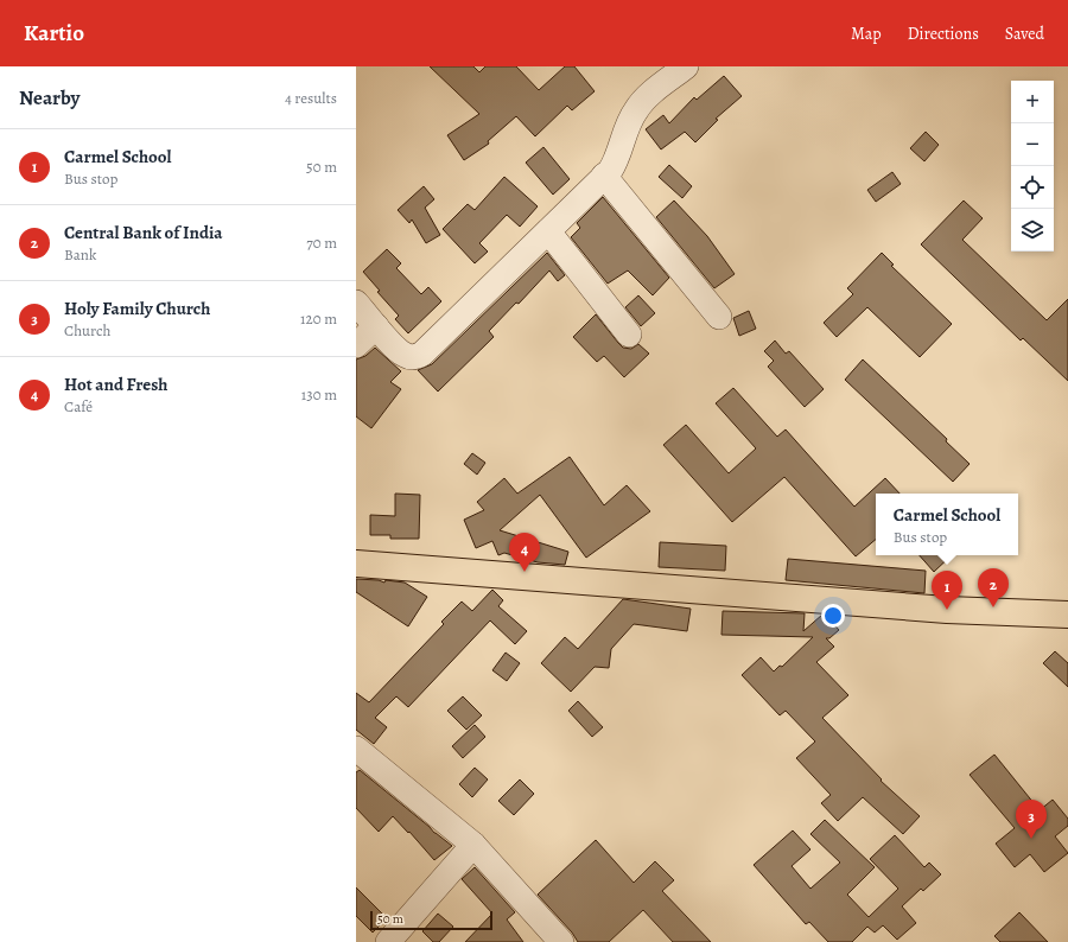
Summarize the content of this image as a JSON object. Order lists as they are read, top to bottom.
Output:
{
  "scale_bar": "50 m",
  "page": {
    "header": "Kartio",
    "nav": ["Map", "Directions", "Saved"],
    "heading": ["Nearby", "4 results"],
    "map_buttons": ["+", "−"],
    "list": [
      {
        "mark": "1",
        "name": "Carmel School",
        "note": "Bus stop",
        "value": "50 m"
      },
      {
        "mark": "2",
        "name": "Central Bank of India",
        "note": "Bank",
        "value": "70 m"
      },
      {
        "mark": "3",
        "name": "Holy Family Church",
        "note": "Church",
        "value": "120 m"
      },
      {
        "mark": "4",
        "name": "Hot and Fresh",
        "note": "Café",
        "value": "130 m"
      }
    ],
    "popup": ["Carmel School", "Bus stop"],
    "pins": [
      "4",
      "2",
      "1",
      "3"
    ],
    "scale": "50 m"
  }
}
